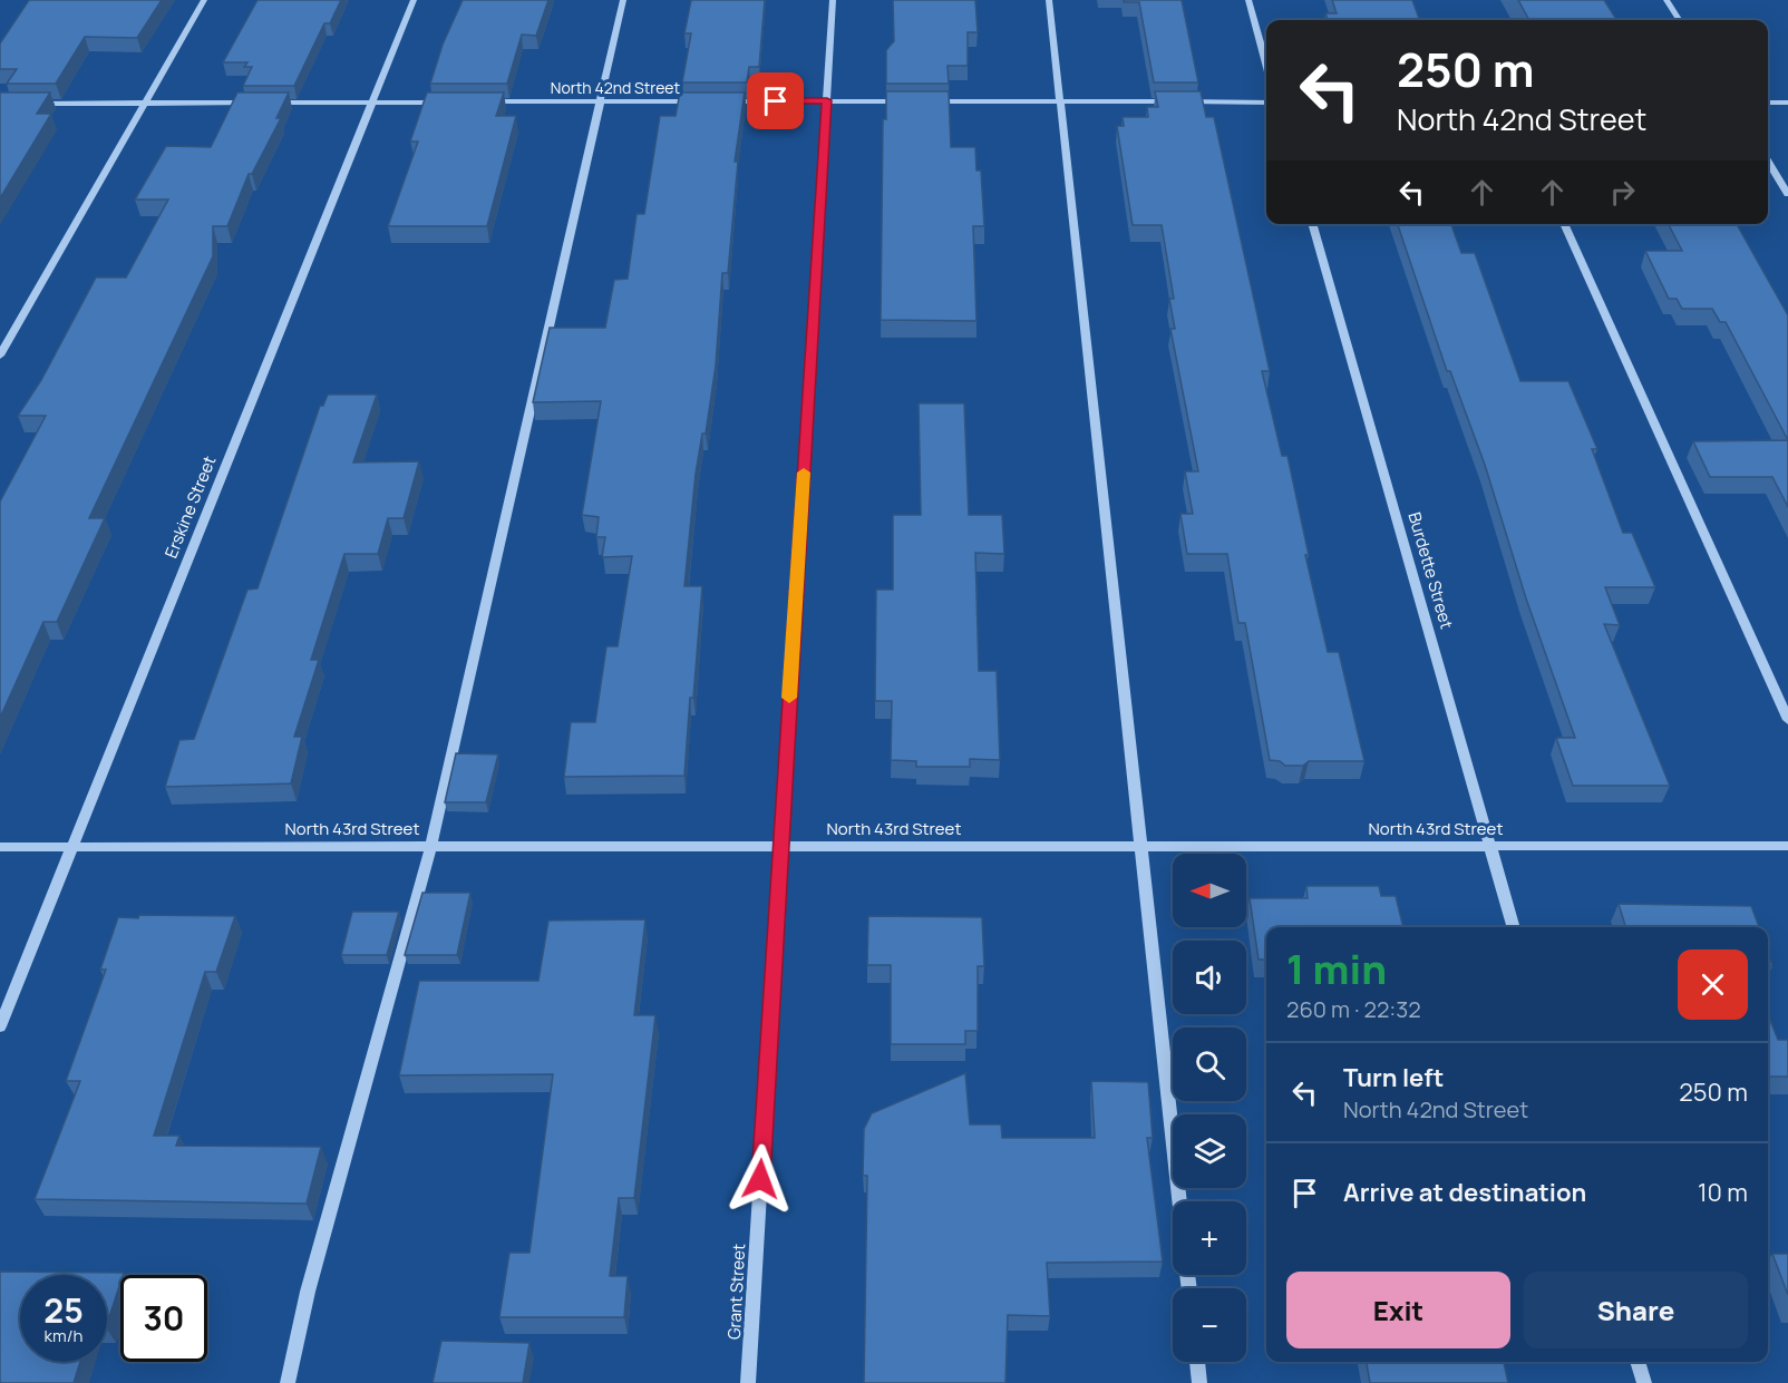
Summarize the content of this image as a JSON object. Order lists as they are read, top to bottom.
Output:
{
  "streets": {
    "street": [
      "North 42nd Street",
      "Erskine Street",
      "Burdette Street",
      "North 43rd Street",
      "Grant Street"
    ]
  },
  "crossings": [
    ["Erskine Street", "North 43rd Street"],
    ["Burdette Street", "North 43rd Street"],
    ["North 43rd Street", "Grant Street"]
  ],
  "north": "left",
  "page": {
    "turn": ["250 m", "North 42nd Street"],
    "map_buttons": ["+", "−"],
    "heading": ["1 min", "260 m · 22:32"],
    "list": [
      {
        "name": "Turn left",
        "note": "North 42nd Street",
        "value": "250 m"
      },
      {
        "name": "Arrive at destination",
        "value": "10 m"
      }
    ],
    "buttons": ["Exit", "Share"],
    "speed": "25 km/h",
    "limit": "30"
  }
}
